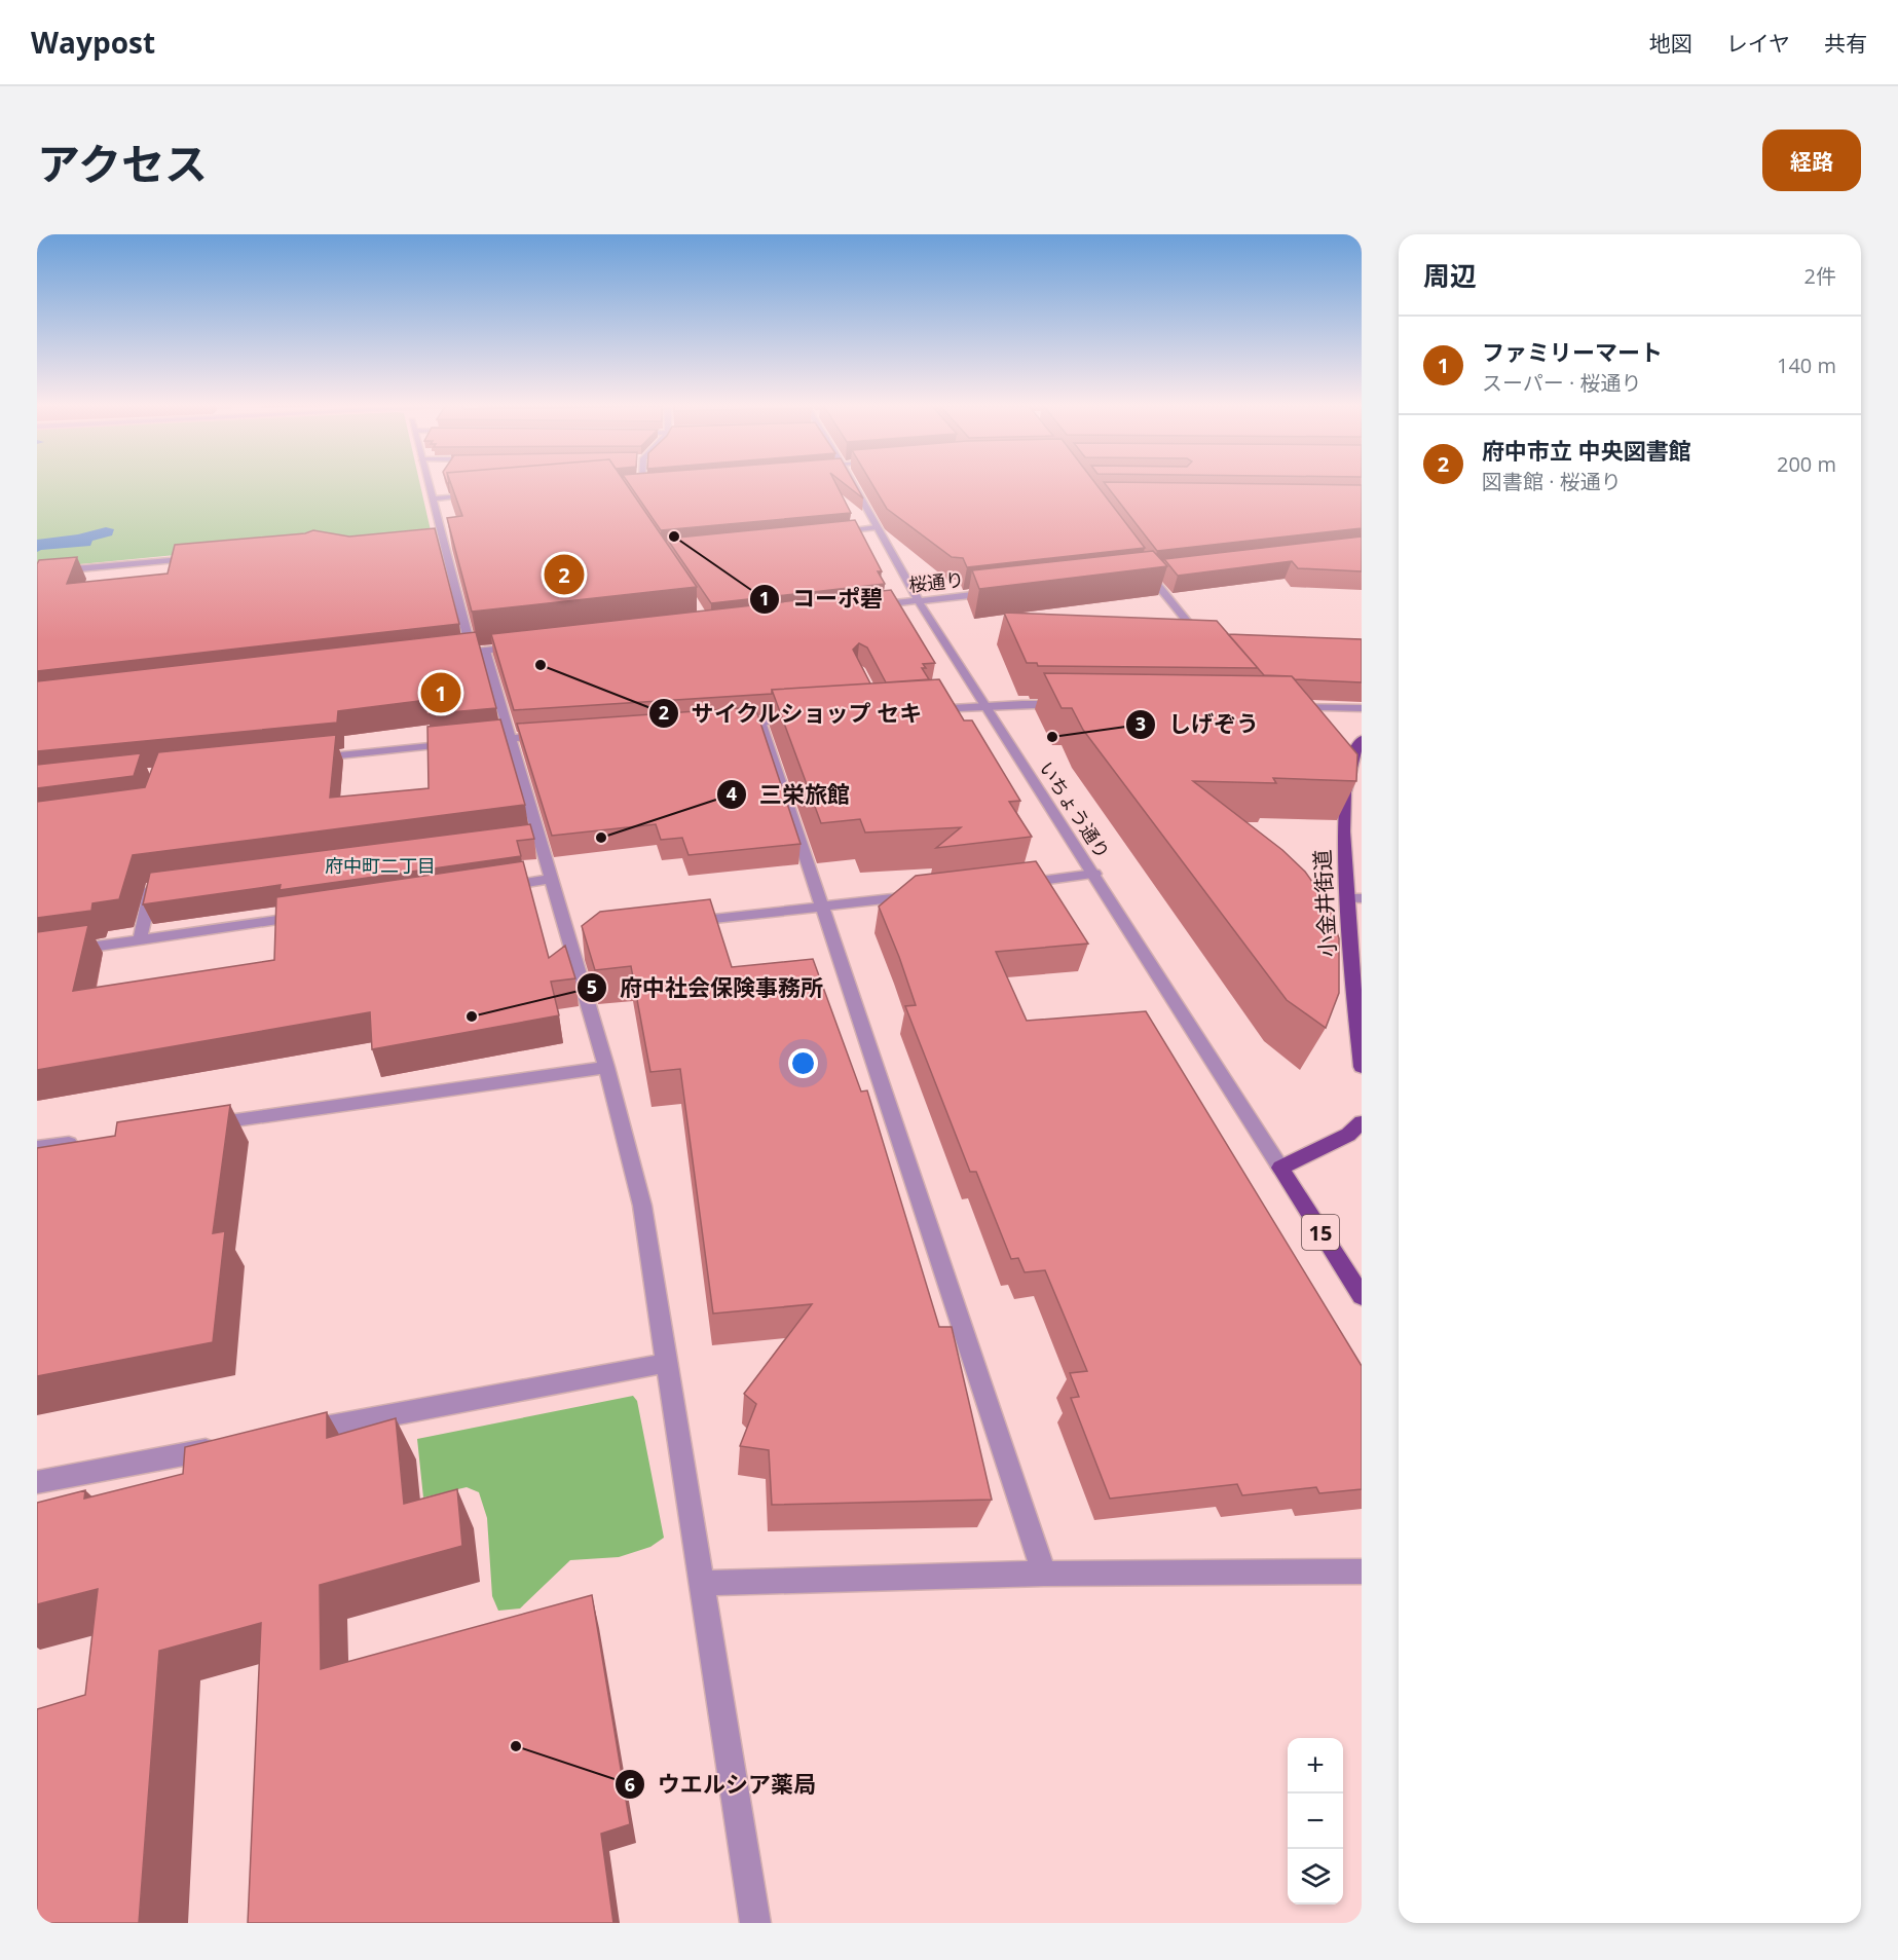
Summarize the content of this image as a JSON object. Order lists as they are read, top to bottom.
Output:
{
  "streets": {
    "main road": ["小金井街道", "15"],
    "street": ["桜通り", "いちょう通り"]
  },
  "crossings": [
    ["桜通り", "いちょう通り"],
    ["いちょう通り", "15"]
  ],
  "districts": ["府中町二丁目"],
  "places": [
    "コーポ碧",
    "サイクルショップ セキ",
    "しげぞう",
    "三栄旅館",
    "府中社会保険事務所",
    "ウエルシア薬局"
  ],
  "page": {
    "header": "Waypost",
    "nav": ["地図", "レイヤ", "共有"],
    "title": "アクセス",
    "buttons": "経路",
    "heading": ["周辺", "2件"],
    "list": [
      {
        "mark": "1",
        "name": "ファミリーマート",
        "note": "スーパー · 桜通り",
        "value": "140 m"
      },
      {
        "mark": "2",
        "name": "府中市立 中央図書館",
        "note": "図書館 · 桜通り",
        "value": "200 m"
      }
    ],
    "pins": ["2", "1"],
    "map_buttons": ["+", "−"]
  }
}
